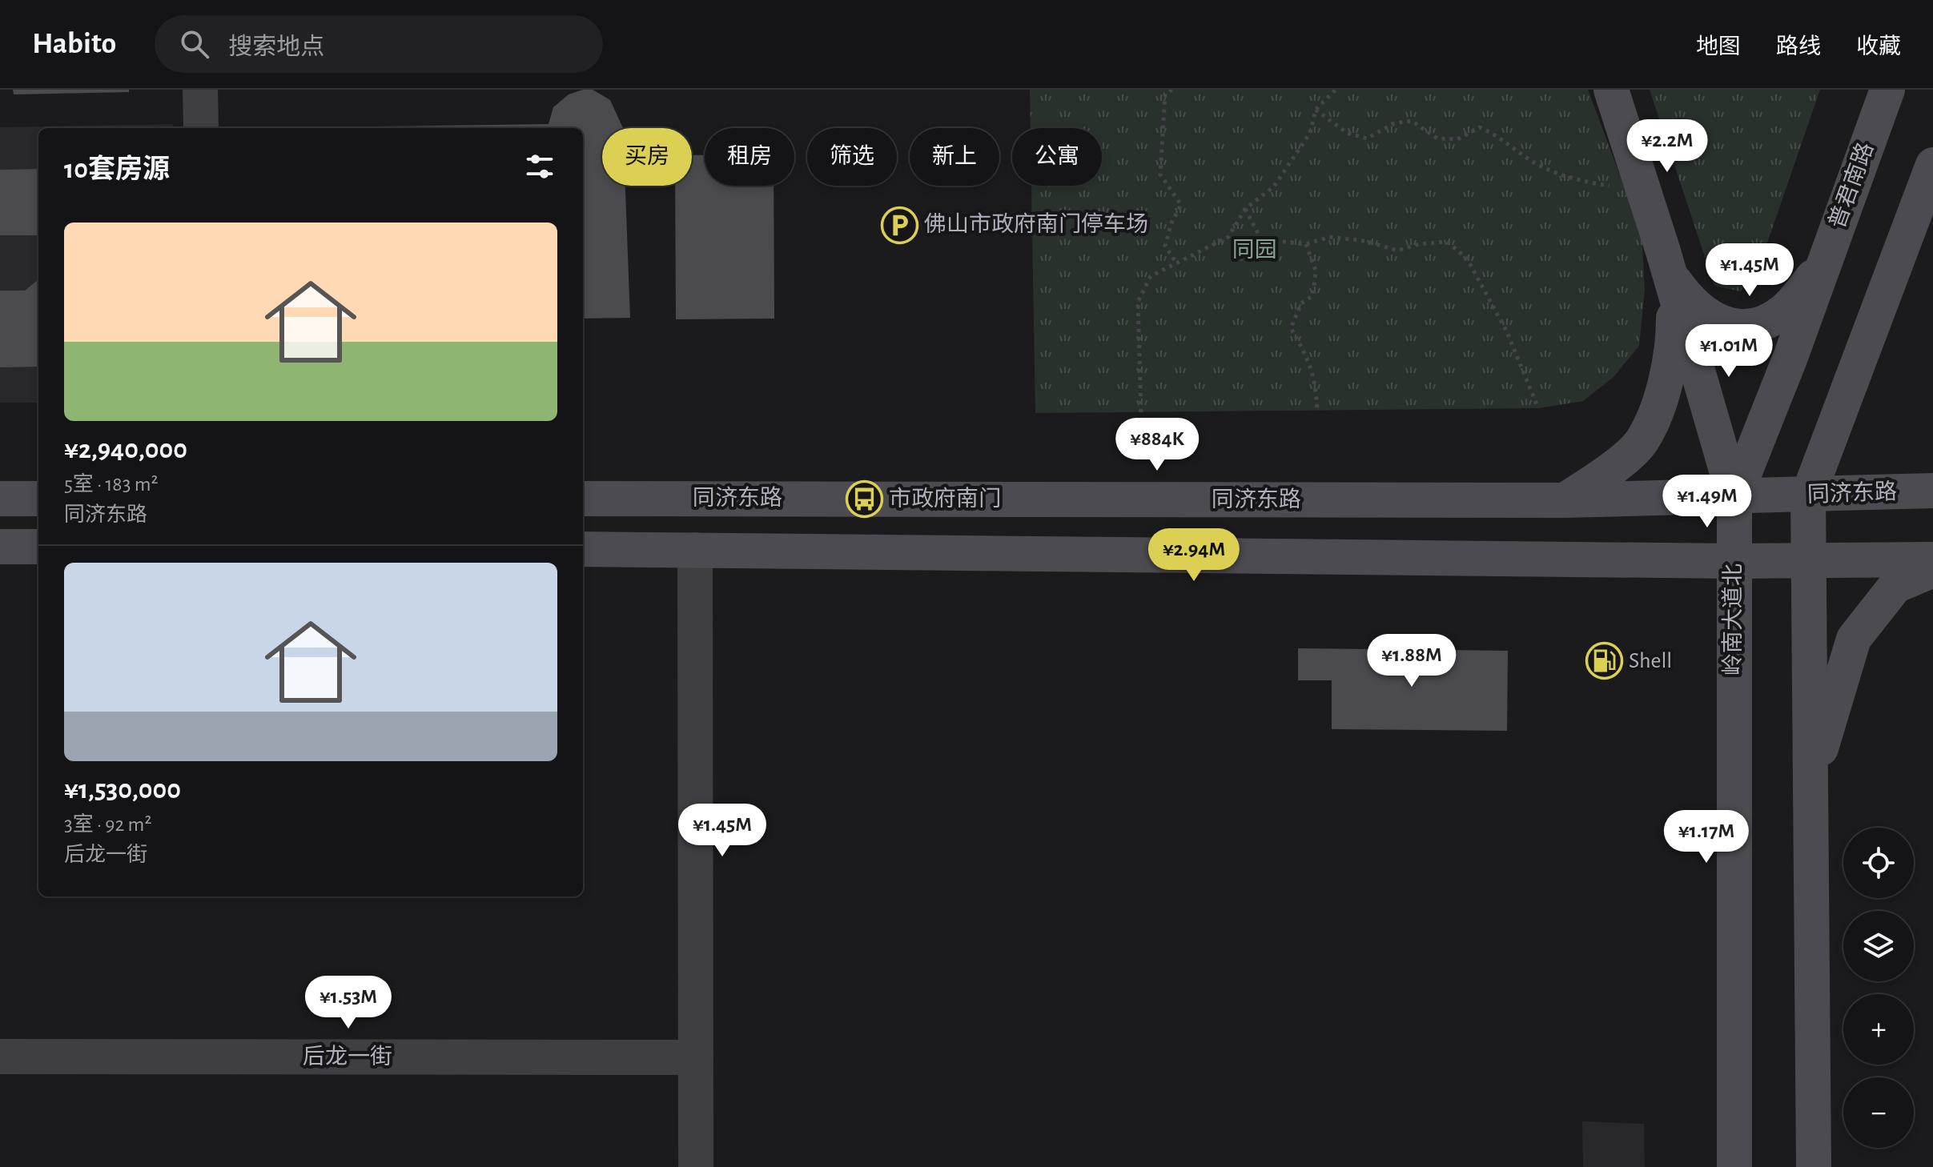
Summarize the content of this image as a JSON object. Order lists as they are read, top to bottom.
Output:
{
  "streets": {
    "main road": ["普君南路", "同济东路", "岭南大道北"],
    "street": ["后龙一街"]
  },
  "crossings": [
    ["普君南路", "同济东路"],
    ["普君南路", "岭南大道北"],
    ["同济东路", "岭南大道北"]
  ],
  "parks": ["同园"],
  "places": {
    "parking": ["佛山市政府南门停车场"],
    "bus stop": ["市政府南门"],
    "fuel station": ["Shell"]
  },
  "page": {
    "header": "Habito",
    "search": "搜索地点",
    "nav": ["地图", "路线", "收藏"],
    "price": [
      "¥2.2M",
      "¥1.45M",
      "¥1.01M",
      "¥884K",
      "¥1.49M",
      "¥2.94M",
      "¥1.88M",
      "¥1.45M",
      "¥1.17M",
      "¥1.53M"
    ],
    "chip": [
      "买房",
      "租房",
      "筛选",
      "新上",
      "公寓"
    ],
    "heading": "10套房源",
    "list": [
      {
        "name": "¥2,940,000",
        "note": "5室 · 183 m² · 同济东路"
      },
      {
        "name": "¥1,530,000",
        "note": "3室 · 92 m² · 后龙一街"
      }
    ],
    "map_buttons": ["+", "−"]
  }
}
